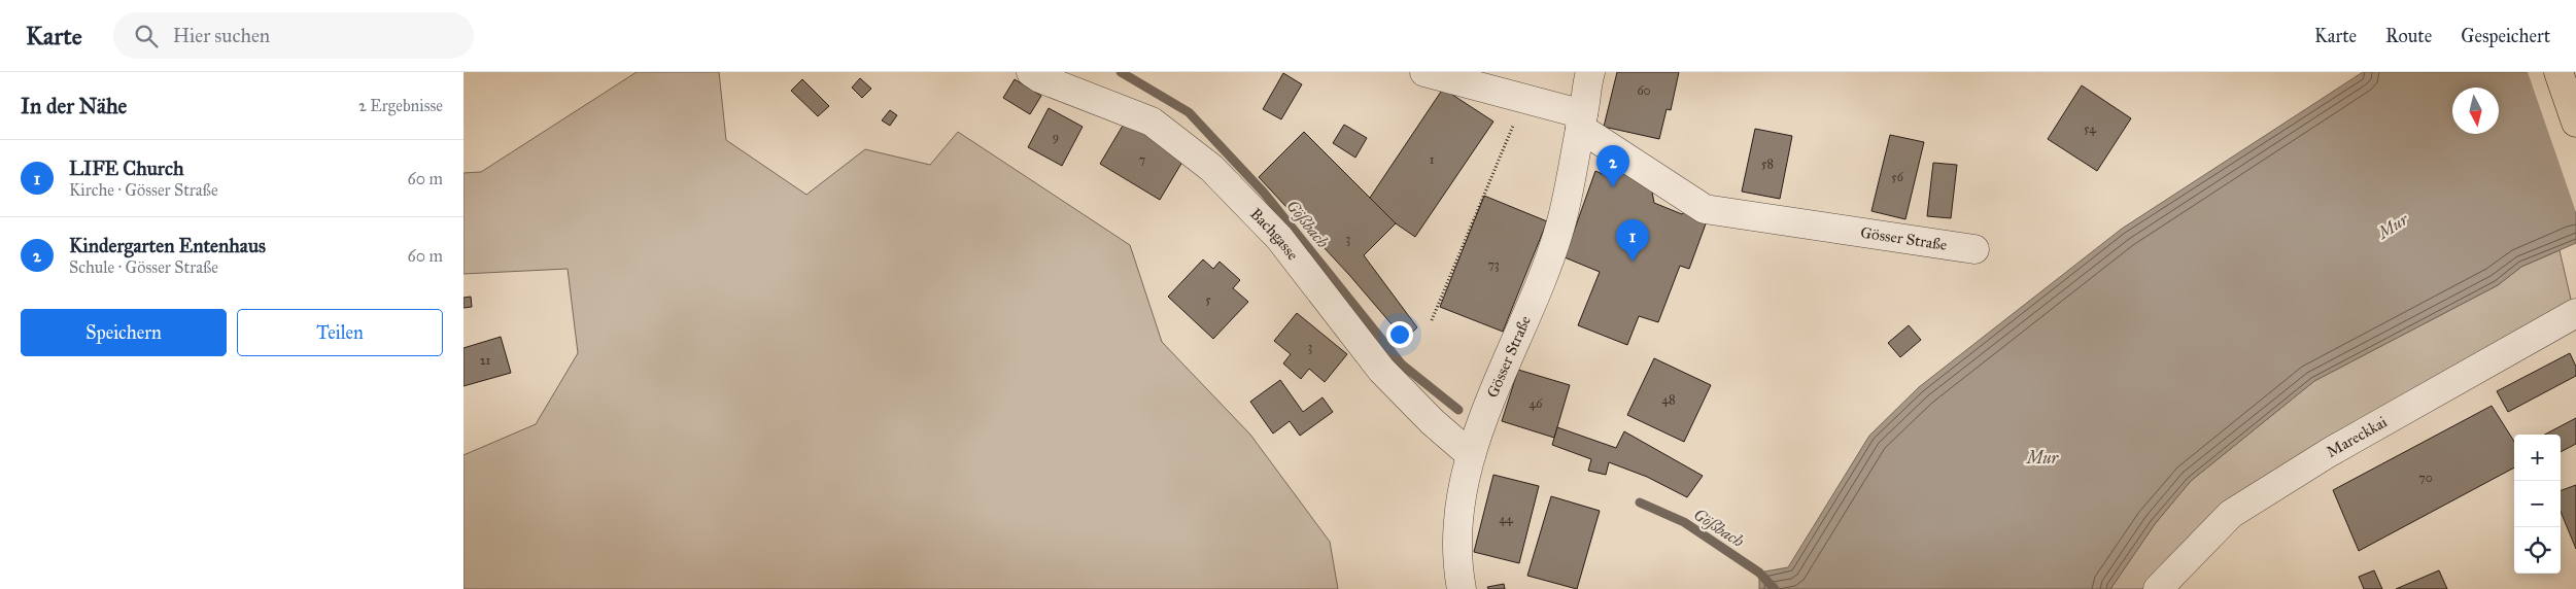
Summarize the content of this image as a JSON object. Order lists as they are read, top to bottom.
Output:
{
  "streets": {
    "street": ["Bachgasse", "Gösser Straße", "Mareckkai"]
  },
  "crossings": [
    ["Bachgasse", "Gösser Straße"]
  ],
  "water": ["Gößbach", "Mur"],
  "house_numbers": [
    "60",
    "54",
    "9",
    "7",
    "1",
    "58",
    "56",
    "3",
    "73",
    "5",
    "3",
    "21",
    "48",
    "46",
    "70",
    "44"
  ],
  "north": "bottom",
  "page": {
    "header": "Karte",
    "search": "Hier suchen",
    "nav": ["Karte", "Route", "Gespeichert"],
    "heading": ["In der Nähe", "2 Ergebnisse"],
    "list": [
      {
        "mark": "1",
        "name": "LIFE Church",
        "note": "Kirche · Gösser Straße",
        "value": "60 m"
      },
      {
        "mark": "2",
        "name": "Kindergarten Entenhaus",
        "note": "Schule · Gösser Straße",
        "value": "60 m"
      }
    ],
    "pins": ["2", "1"],
    "buttons": ["Speichern", "Teilen"],
    "map_buttons": ["+", "−"]
  }
}
